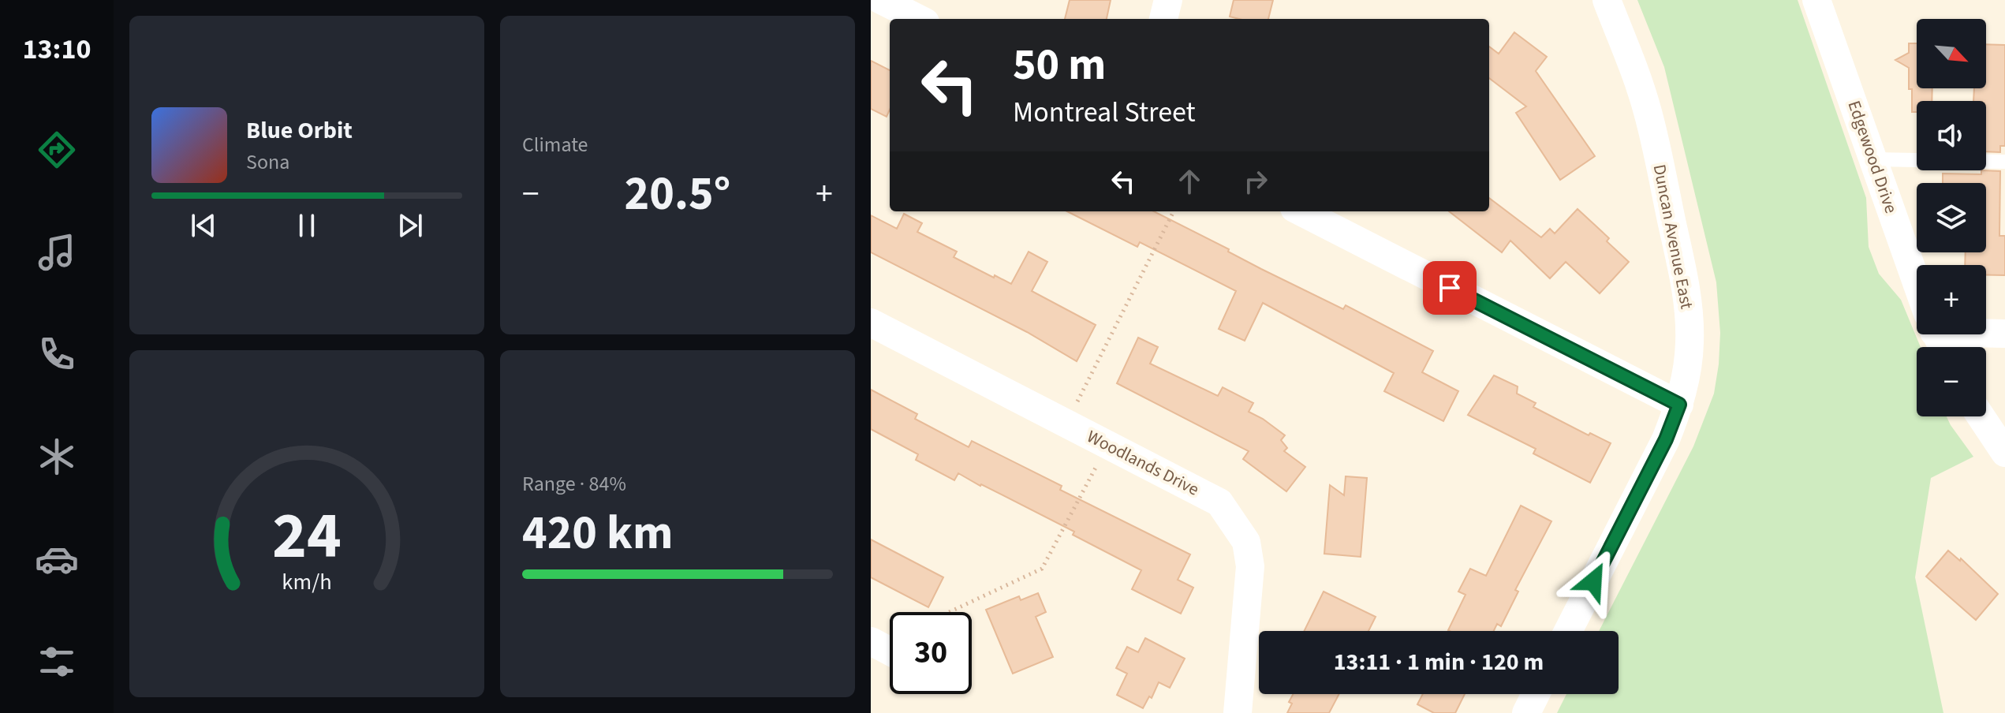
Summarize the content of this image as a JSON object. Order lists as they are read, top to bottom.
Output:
{
  "streets": {
    "street": ["Edgewood Drive", "Duncan Avenue East", "Woodlands Drive"]
  },
  "north": "bottom right",
  "page": {
    "tabs": "13:10",
    "tile": [
      "Climate",
      ["Range · 84%", "420 km"]
    ],
    "map_buttons": ["+", "−"],
    "turn": ["50 m", "Montreal Street"],
    "song": ["Blue Orbit", "Sona"],
    "heat": ["−", "20.5°", "+"],
    "limit": "30",
    "trip": "13:11 · 1 min · 120 m",
    "gauge": ["24", "km/h"]
  }
}
